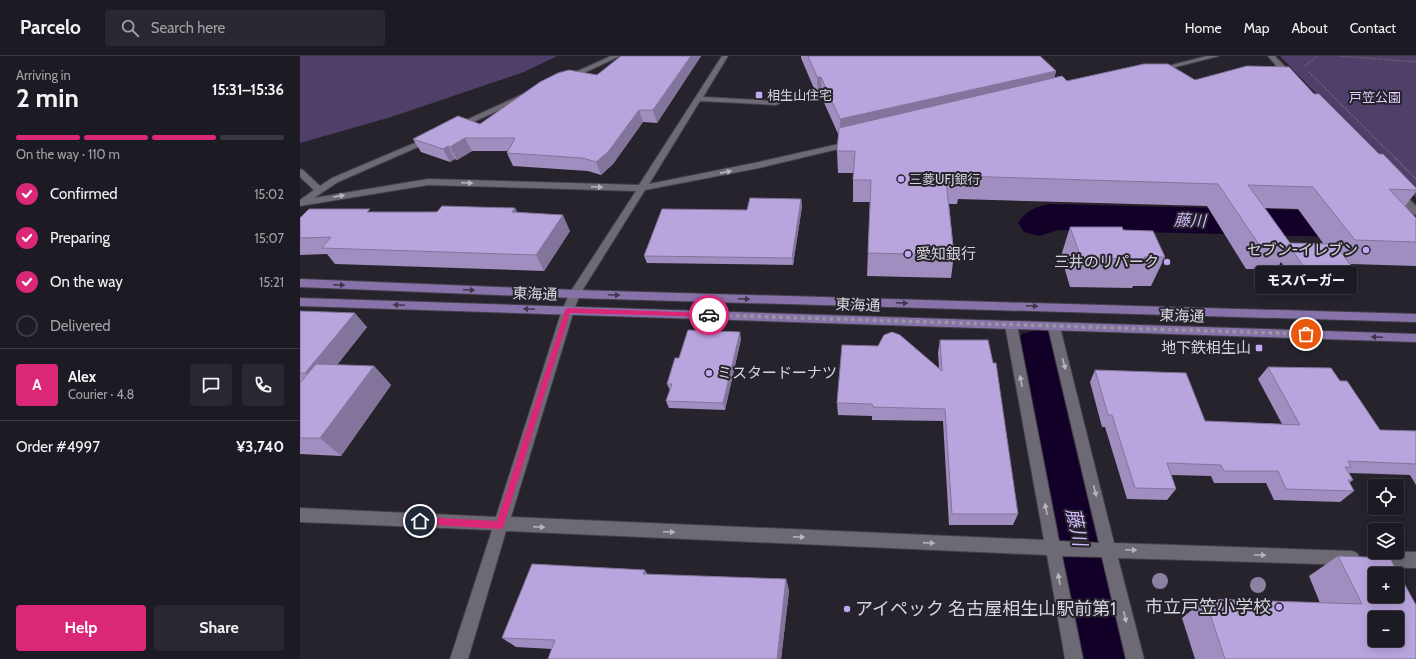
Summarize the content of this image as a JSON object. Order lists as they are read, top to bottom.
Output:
{
  "streets": {
    "main road": ["東海通"]
  },
  "water": ["藤川"],
  "parks": ["戸笠公園"],
  "places": {
    "transit": ["相生山住宅", "地下鉄相生山"],
    "other": [
      "三菱UFJ銀行",
      "セブン-イレブン",
      "愛知銀行",
      "三井のリパーク",
      "モスバーガー",
      "ミスタードーナツ",
      "市立戸笠小学校",
      "アイペック 名古屋相生山駅前第1"
    ]
  },
  "page": {
    "header": "Parcelo",
    "search": "Search here",
    "nav": [
      "Home",
      "Map",
      "About",
      "Contact"
    ],
    "heading": ["2 min", "Arriving in", "15:31–15:36"],
    "panel": [
      "Alex",
      "Courier · 4.8",
      "Order #4997",
      "¥3,740"
    ],
    "bar": "On the way · 110 m",
    "list": [
      ["Confirmed", "15:02"],
      ["Preparing", "15:07"],
      ["On the way", "15:21"],
      "Delivered"
    ],
    "bubble": "モスバーガー",
    "round": "A",
    "map_buttons": ["+", "−"],
    "buttons": ["Help", "Share"]
  }
}
